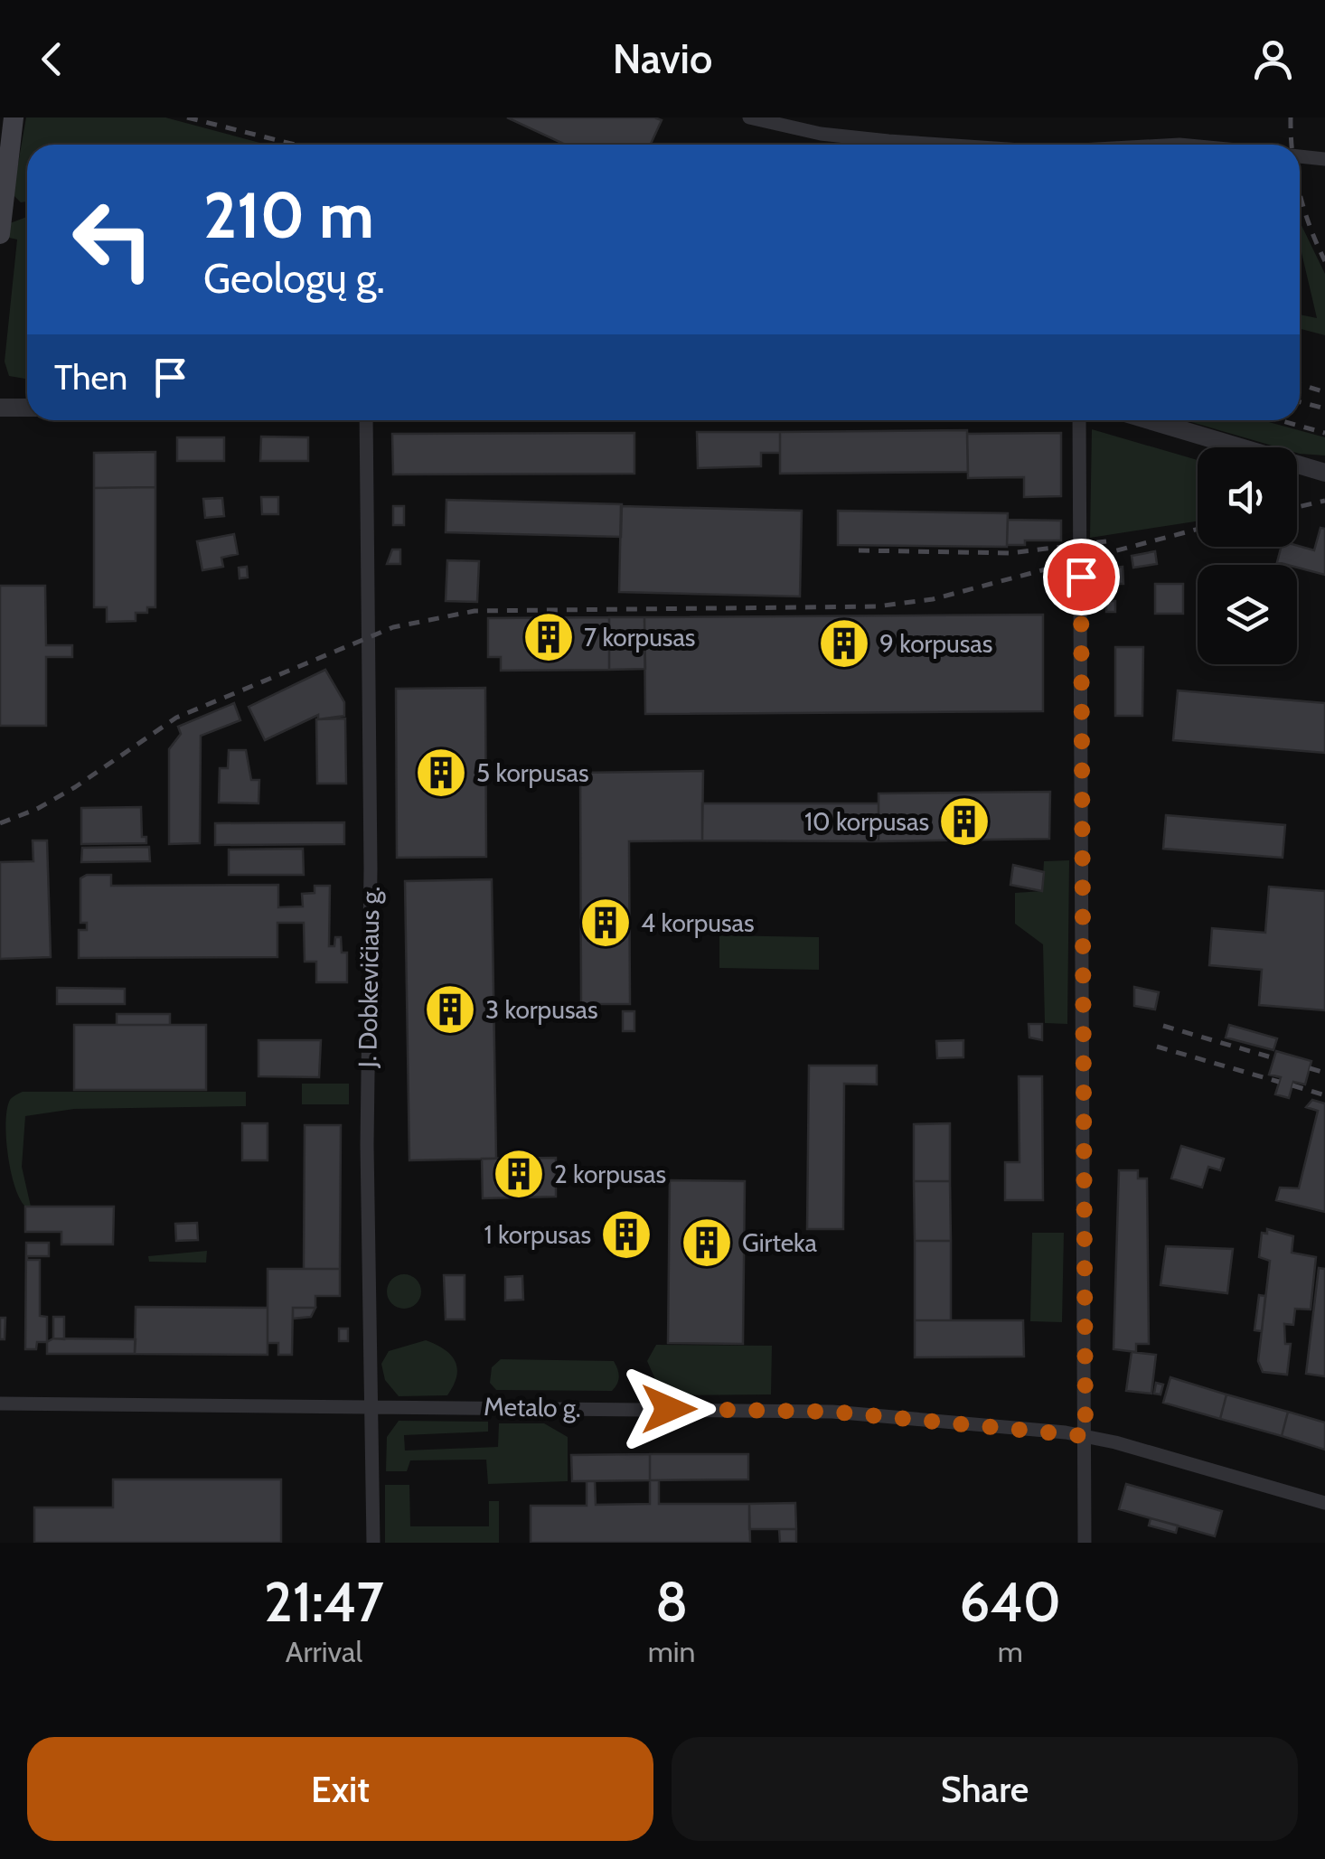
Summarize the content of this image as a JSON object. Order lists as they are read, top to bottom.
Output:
{
  "streets": {
    "street": ["J. Dobkevičiaus g.", "Metalo g."]
  },
  "crossings": [
    ["J. Dobkevičiaus g.", "Metalo g."]
  ],
  "places": {
    "building": [
      "7 korpusas",
      "9 korpusas",
      "5 korpusas",
      "10 korpusas",
      "4 korpusas",
      "3 korpusas",
      "2 korpusas",
      "1 korpusas",
      "Girteka"
    ]
  },
  "page": {
    "header": "Navio",
    "turn": ["210 m", "Geologų g."],
    "then": "Then",
    "eta": [
      "21:47",
      "Arrival",
      "8",
      "min",
      "640",
      "m"
    ],
    "buttons": ["Exit", "Share"]
  }
}
